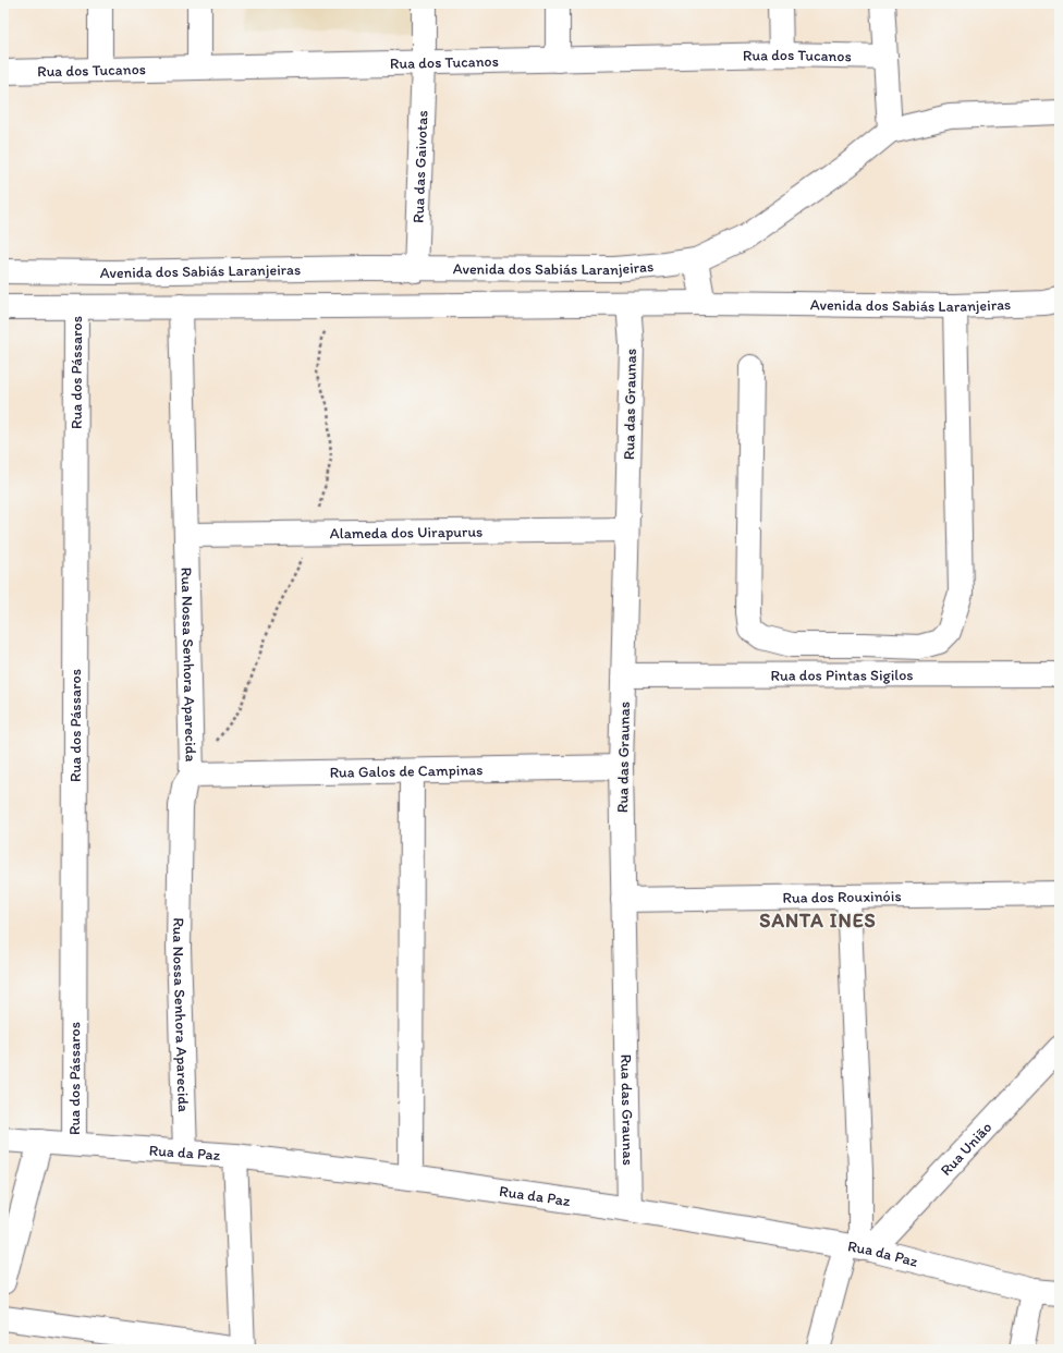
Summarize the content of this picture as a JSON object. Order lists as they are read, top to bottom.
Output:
{
  "streets": {
    "street": [
      "Rua dos Tucanos",
      "Rua das Gaivotas",
      "Avenida dos Sabiás Laranjeiras",
      "Rua dos Pássaros",
      "Rua das Graunas",
      "Alameda dos Uirapurus",
      "Rua Nossa Senhora Aparecida",
      "Rua dos Pintas Sigilos",
      "Rua Galos de Campinas",
      "Rua dos Rouxinóis",
      "Rua União",
      "Rua da Paz"
    ]
  },
  "crossings": [
    ["Rua dos Tucanos", "Rua das Gaivotas"],
    ["Rua das Gaivotas", "Avenida dos Sabiás Laranjeiras"],
    ["Avenida dos Sabiás Laranjeiras", "Rua dos Pássaros"],
    ["Avenida dos Sabiás Laranjeiras", "Rua das Graunas"],
    ["Avenida dos Sabiás Laranjeiras", "Rua Nossa Senhora Aparecida"],
    ["Rua dos Pássaros", "Rua da Paz"],
    ["Rua das Graunas", "Alameda dos Uirapurus"],
    ["Rua das Graunas", "Rua dos Pintas Sigilos"],
    ["Rua das Graunas", "Rua Galos de Campinas"],
    ["Rua das Graunas", "Rua dos Rouxinóis"],
    ["Rua das Graunas", "Rua da Paz"],
    ["Alameda dos Uirapurus", "Rua Nossa Senhora Aparecida"],
    ["Rua Nossa Senhora Aparecida", "Rua Galos de Campinas"],
    ["Rua Nossa Senhora Aparecida", "Rua da Paz"],
    ["Rua União", "Rua da Paz"]
  ],
  "districts": ["SANTA INES"]
}
